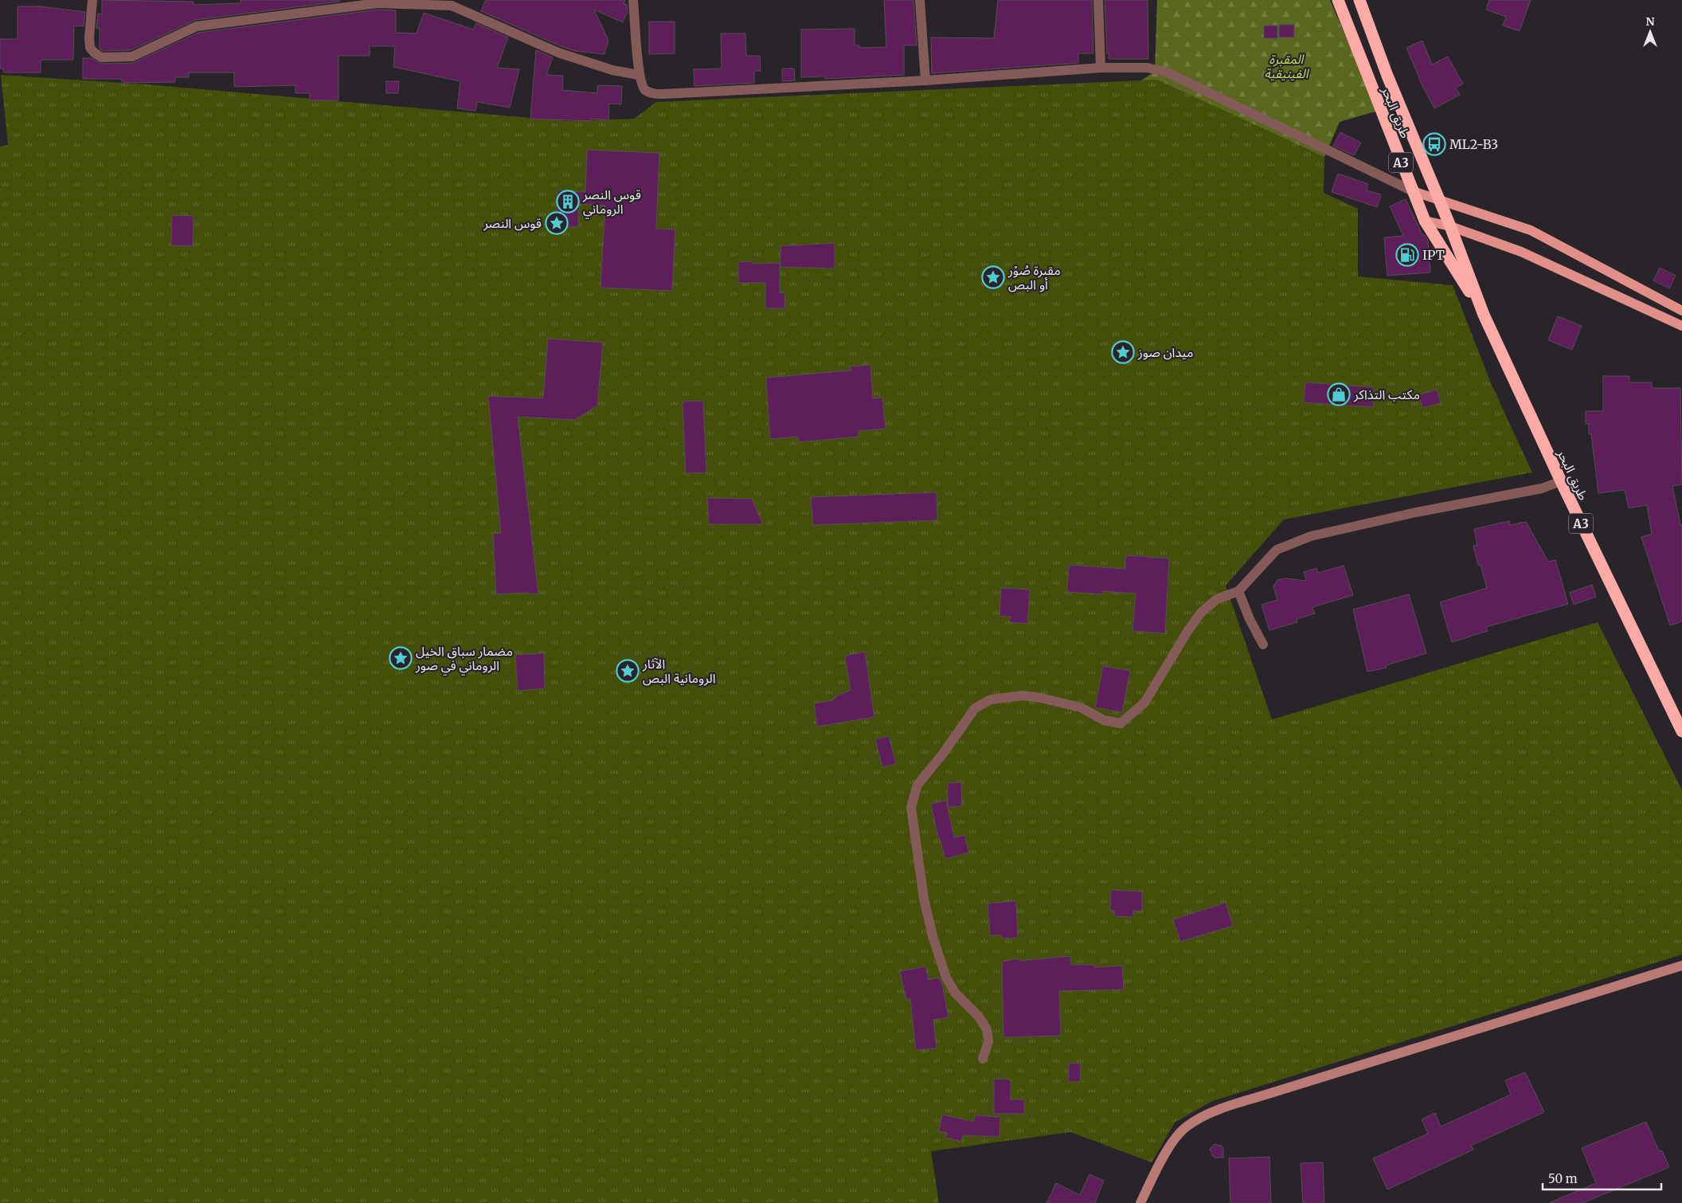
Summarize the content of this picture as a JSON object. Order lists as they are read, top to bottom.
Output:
{
  "streets": {
    "highway": ["طريق البحر", "A3"]
  },
  "parks": ["المقبرة الفينيقية"],
  "places": {
    "bus stop": ["ML2-B3"],
    "building": ["قوس النصر الروماني"],
    "place": [
      "قوس النصر",
      "مقبرة صُوْر أو البص",
      "ميدان صوز",
      "مضمار سباق الخيل الروماني في صور",
      "الآثار الرومانية البص"
    ],
    "fuel station": ["IPT"],
    "shop": ["مكتب التذاكر"]
  },
  "scale_bar": "50 m",
  "north": "top"
}
